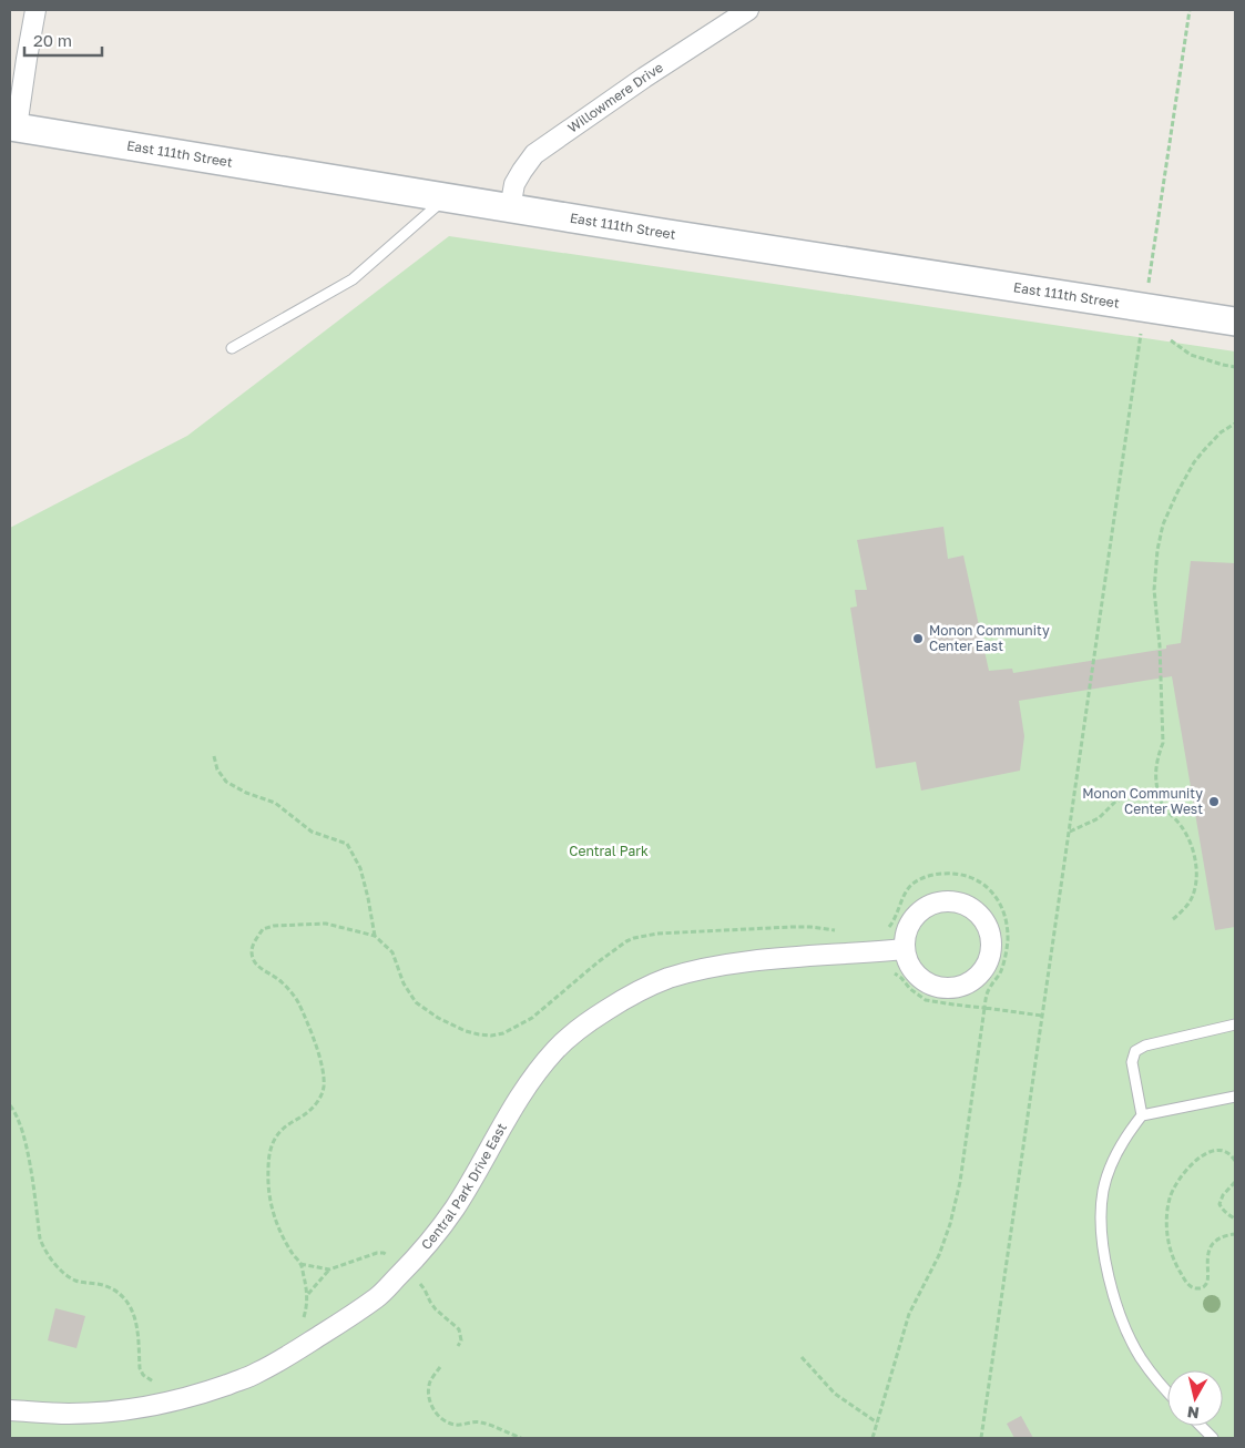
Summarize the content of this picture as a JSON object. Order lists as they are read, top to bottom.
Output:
{
  "streets": {
    "main road": ["East 111th Street"],
    "street": ["Willowmere Drive", "Central Park Drive East"]
  },
  "crossings": [
    ["Willowmere Drive", "East 111th Street"]
  ],
  "parks": ["Central Park"],
  "places": ["Monon Community Center East", "Monon Community Center West"],
  "scale_bar": "20 m",
  "north": "bottom"
}
